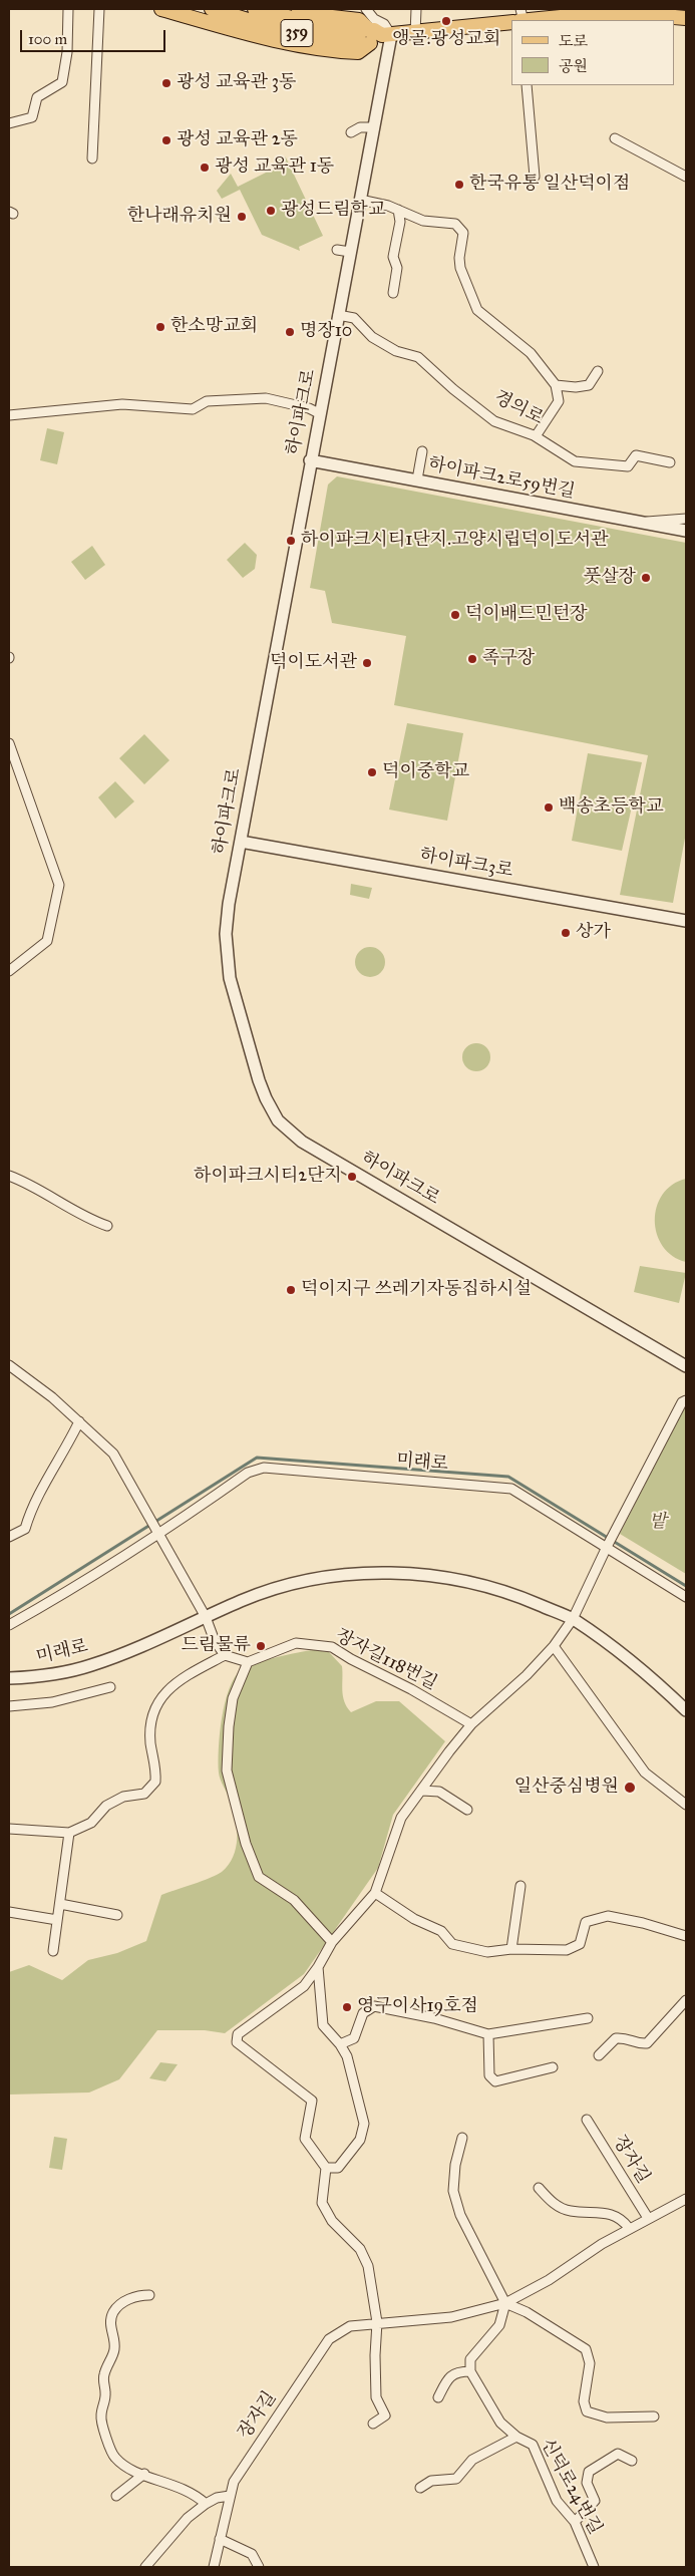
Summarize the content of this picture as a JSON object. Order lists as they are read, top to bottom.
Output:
{
  "streets": {
    "main road": ["359"],
    "street": [
      "경의로",
      "하이파크로",
      "하이파크2로59번길",
      "하이파크3로",
      "미래로",
      "장자길118번길",
      "장자길",
      "신덕로24번길"
    ]
  },
  "crossings": [
    ["359", "하이파크로"],
    ["경의로", "하이파크로"],
    ["하이파크로", "하이파크2로59번길"],
    ["하이파크로", "하이파크3로"]
  ],
  "parks": ["밭"],
  "places": [
    "앵골.광성교회",
    "광성 교육관 3동",
    "광성 교육관 2동",
    "광성 교육관 1동",
    "한국유통 일산덕이점",
    "광성드림학교",
    "한나래유치원",
    "한소망교회",
    "명장10",
    "하이파크시티1단지.고양시립덕이도서관",
    "풋살장",
    "덕이배드민턴장",
    "족구장",
    "덕이도서관",
    "덕이중학교",
    "백송초등학교",
    "상가",
    "하이파크시티2단지",
    "덕이지구 쓰레기자동집하시설",
    "드림물류",
    "일산중심병원",
    "영구이사19호점"
  ],
  "legend": ["도로", "공원"],
  "scale_bar": "100 m"
}
